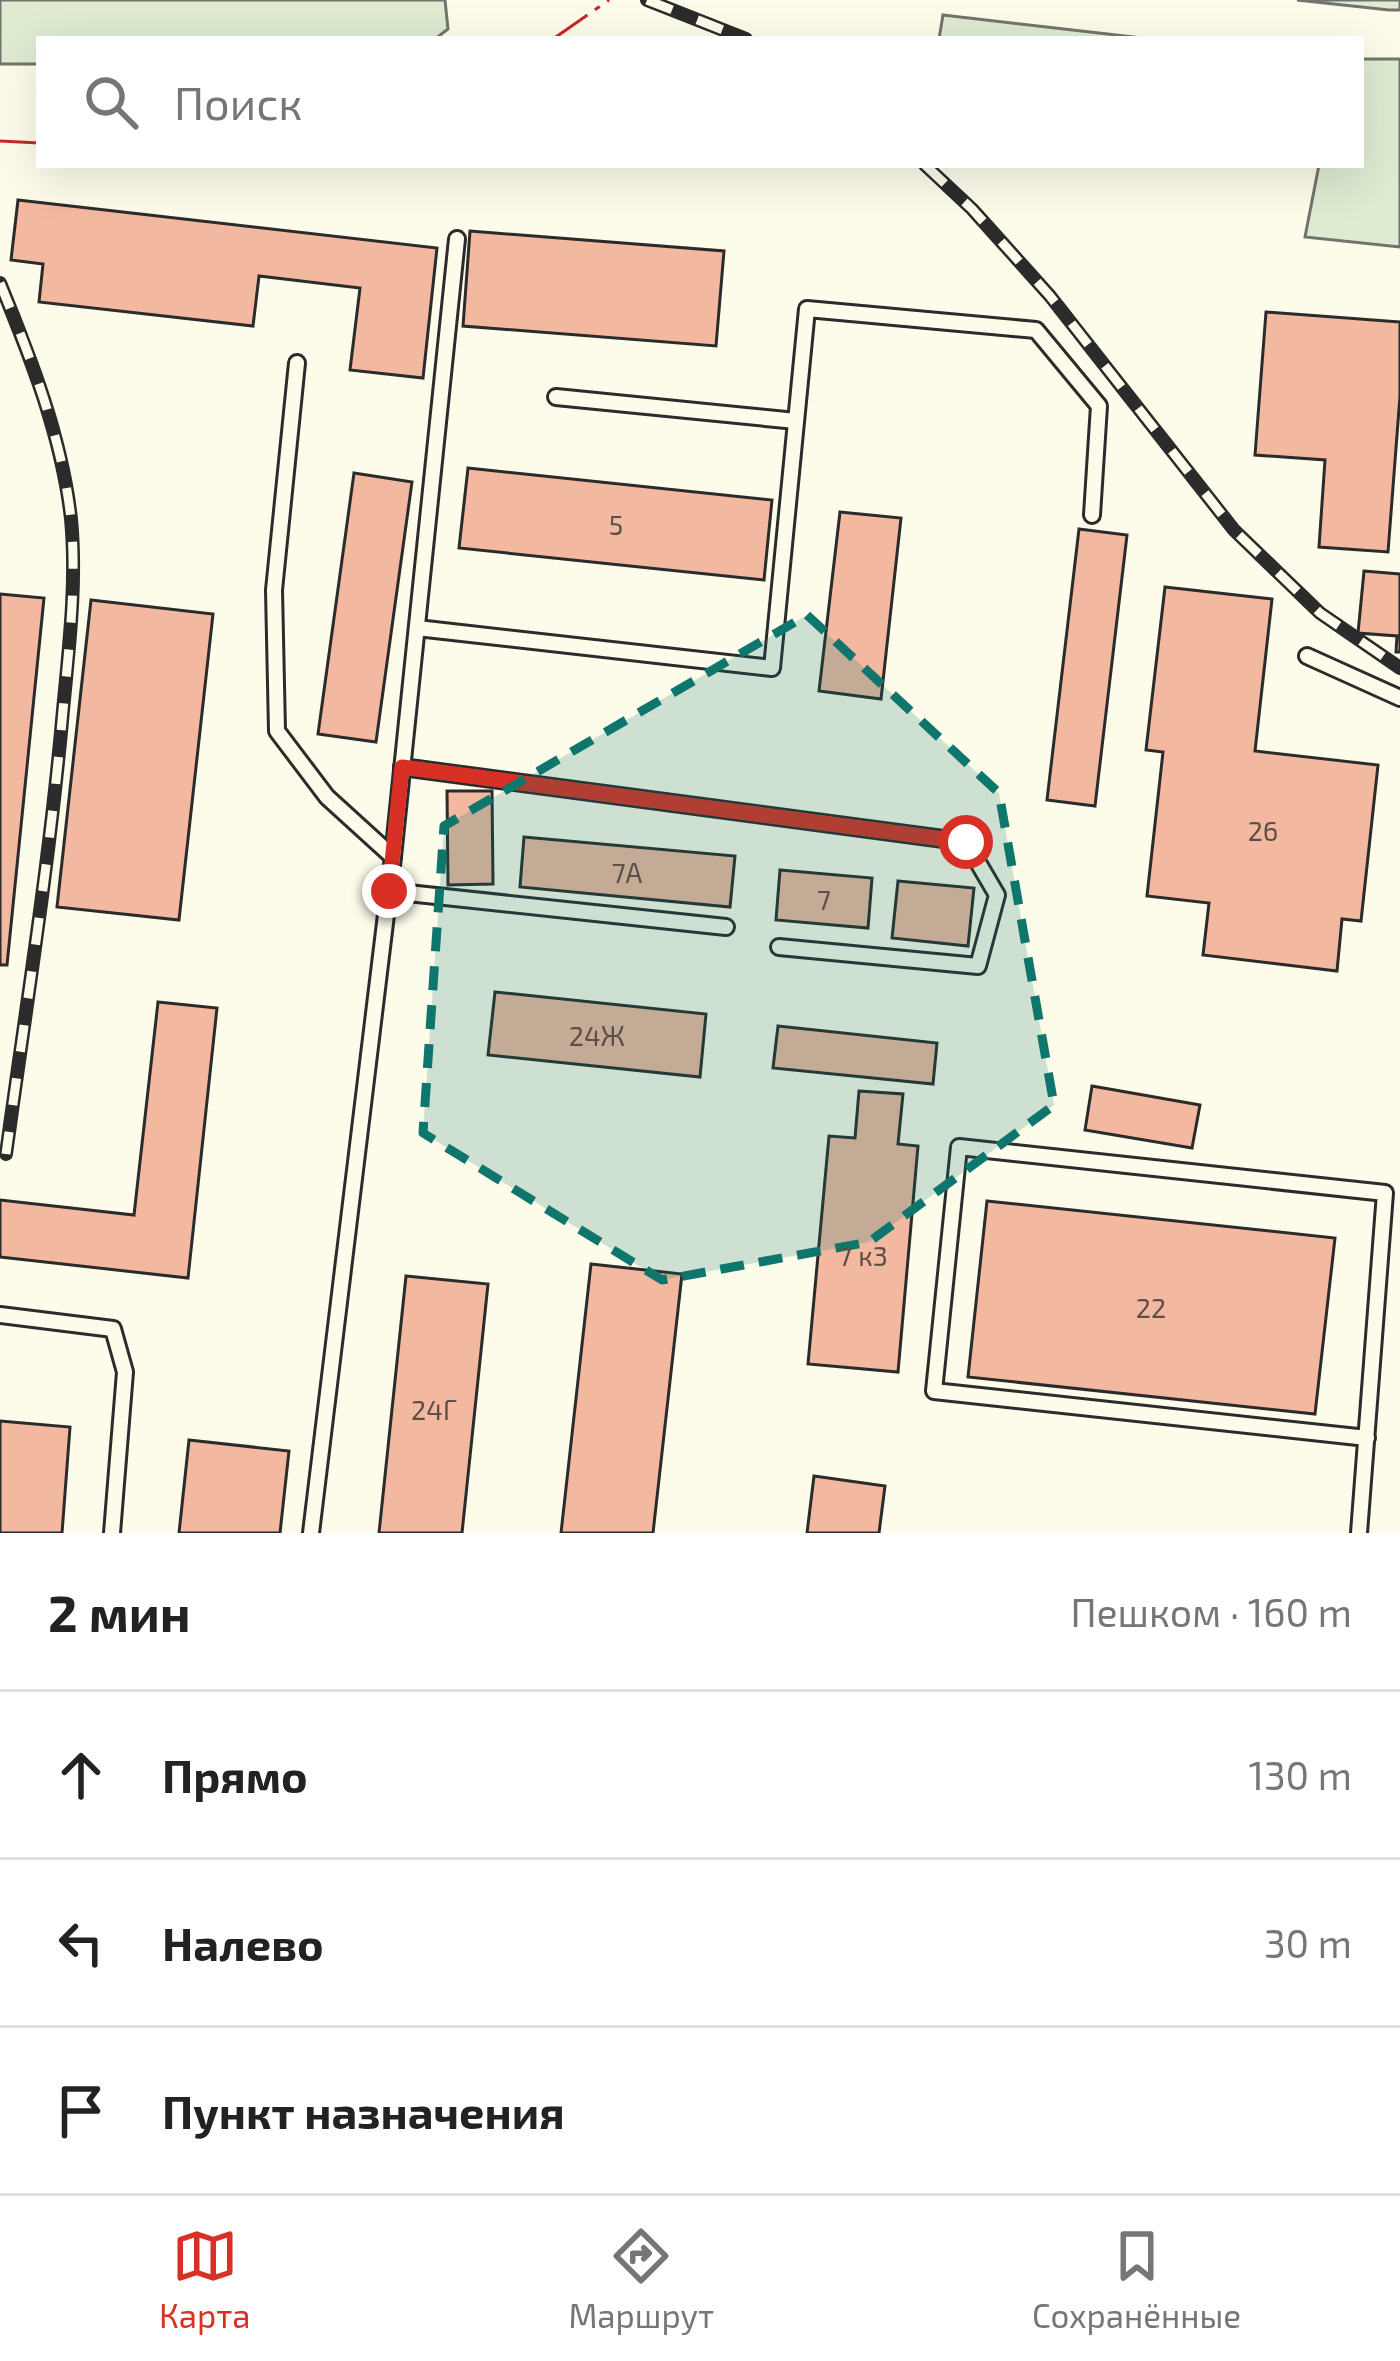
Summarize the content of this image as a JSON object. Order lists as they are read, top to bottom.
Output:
{
  "house_numbers": [
    "5",
    "26",
    "7А",
    "7",
    "24Ж",
    "7 к3",
    "22",
    "24Г"
  ],
  "page": {
    "search": "Поиск",
    "heading": ["2 мин", "Пешком · 160 m"],
    "list": [
      ["Прямо", "130 m"],
      ["Налево", "30 m"],
      "Пункт назначения"
    ],
    "nav": ["Карта", "Маршрут", "Сохранённые"]
  }
}
